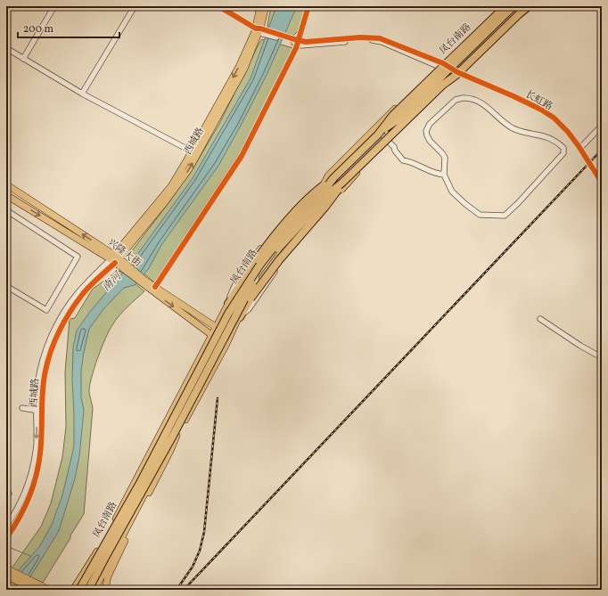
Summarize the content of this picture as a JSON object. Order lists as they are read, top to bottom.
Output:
{
  "streets": {
    "highway": ["凤台南路"],
    "main road": ["西城路", "兴隆大街"],
    "street": ["长虹路"]
  },
  "crossings": [
    ["凤台南路", "长虹路"],
    ["凤台南路", "兴隆大街"],
    ["长虹路", "西城路"],
    ["西城路", "兴隆大街"]
  ],
  "water": ["南河"],
  "scale_bar": "200 m"
}
